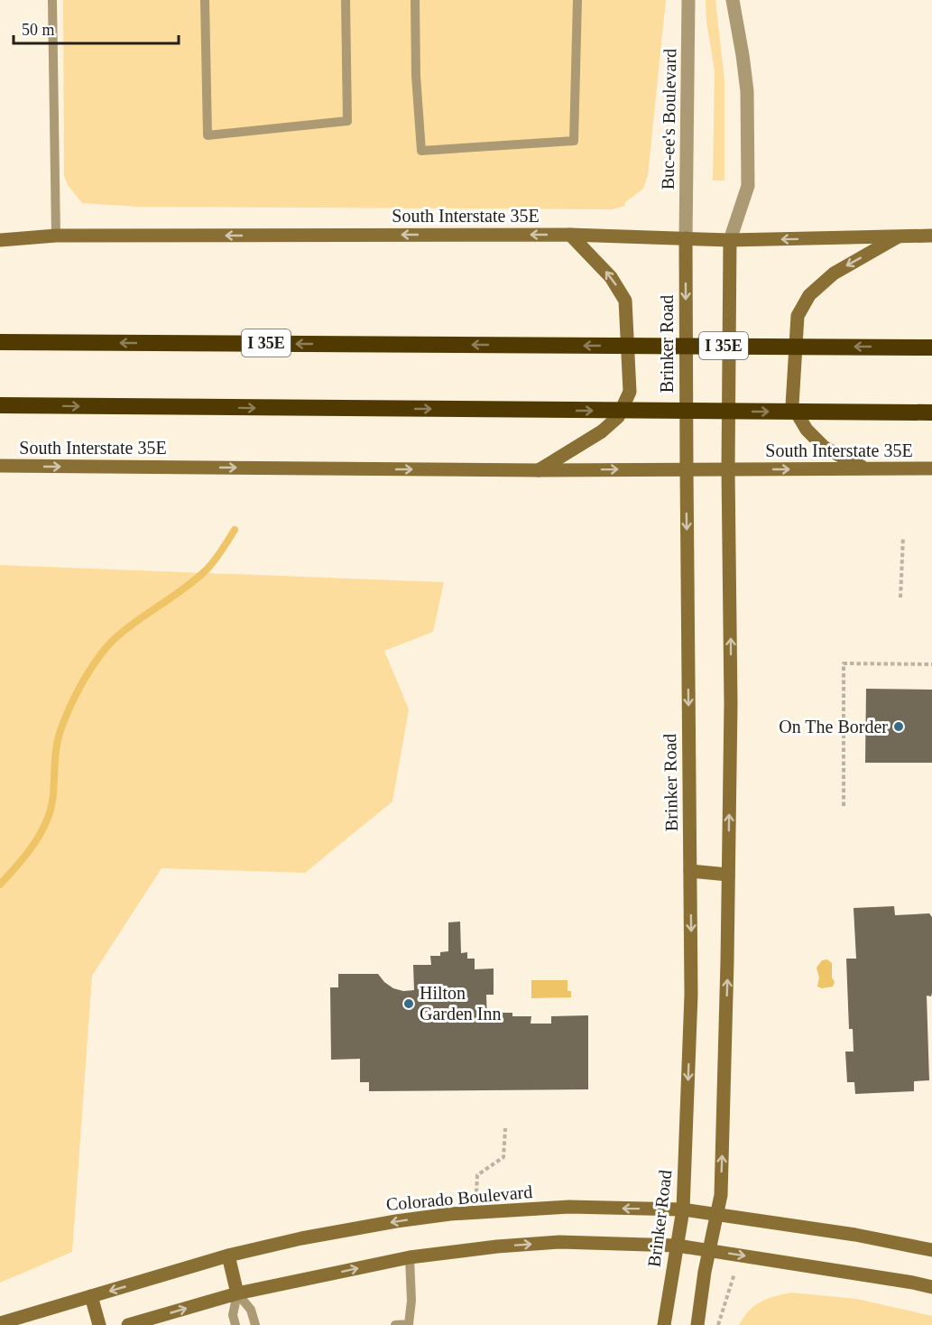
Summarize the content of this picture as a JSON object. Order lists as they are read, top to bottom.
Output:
{
  "streets": {
    "highway": ["I 35E"],
    "street": [
      "Buc-ee's Boulevard",
      "South Interstate 35E",
      "Brinker Road",
      "Colorado Boulevard"
    ]
  },
  "crossings": [
    ["Buc-ee's Boulevard", "South Interstate 35E"],
    ["Buc-ee's Boulevard", "Brinker Road"],
    ["South Interstate 35E", "Brinker Road"],
    ["Brinker Road", "Colorado Boulevard"]
  ],
  "places": ["On The Border", "Hilton Garden Inn"],
  "scale_bar": "50 m"
}
